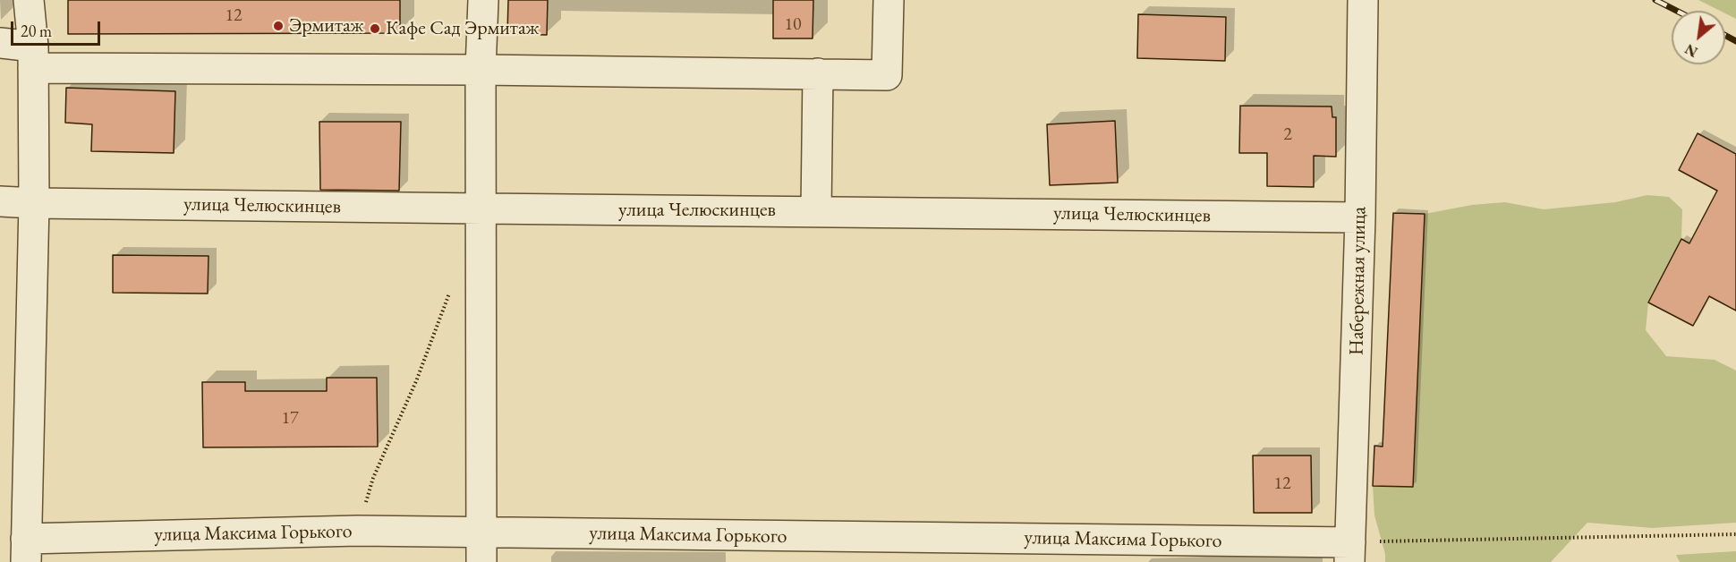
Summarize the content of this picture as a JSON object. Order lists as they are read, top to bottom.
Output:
{
  "streets": {
    "street": ["улица Челюскинцев", "Набережная улица", "улица Максима Горького"]
  },
  "crossings": [
    ["улица Челюскинцев", "Набережная улица"],
    ["Набережная улица", "улица Максима Горького"]
  ],
  "places": ["Эрмитаж", "Кафе Сад Эрмитаж"],
  "house_numbers": [
    "12",
    "10",
    "2",
    "17",
    "12"
  ],
  "scale_bar": "20 m",
  "north": "bottom left"
}
